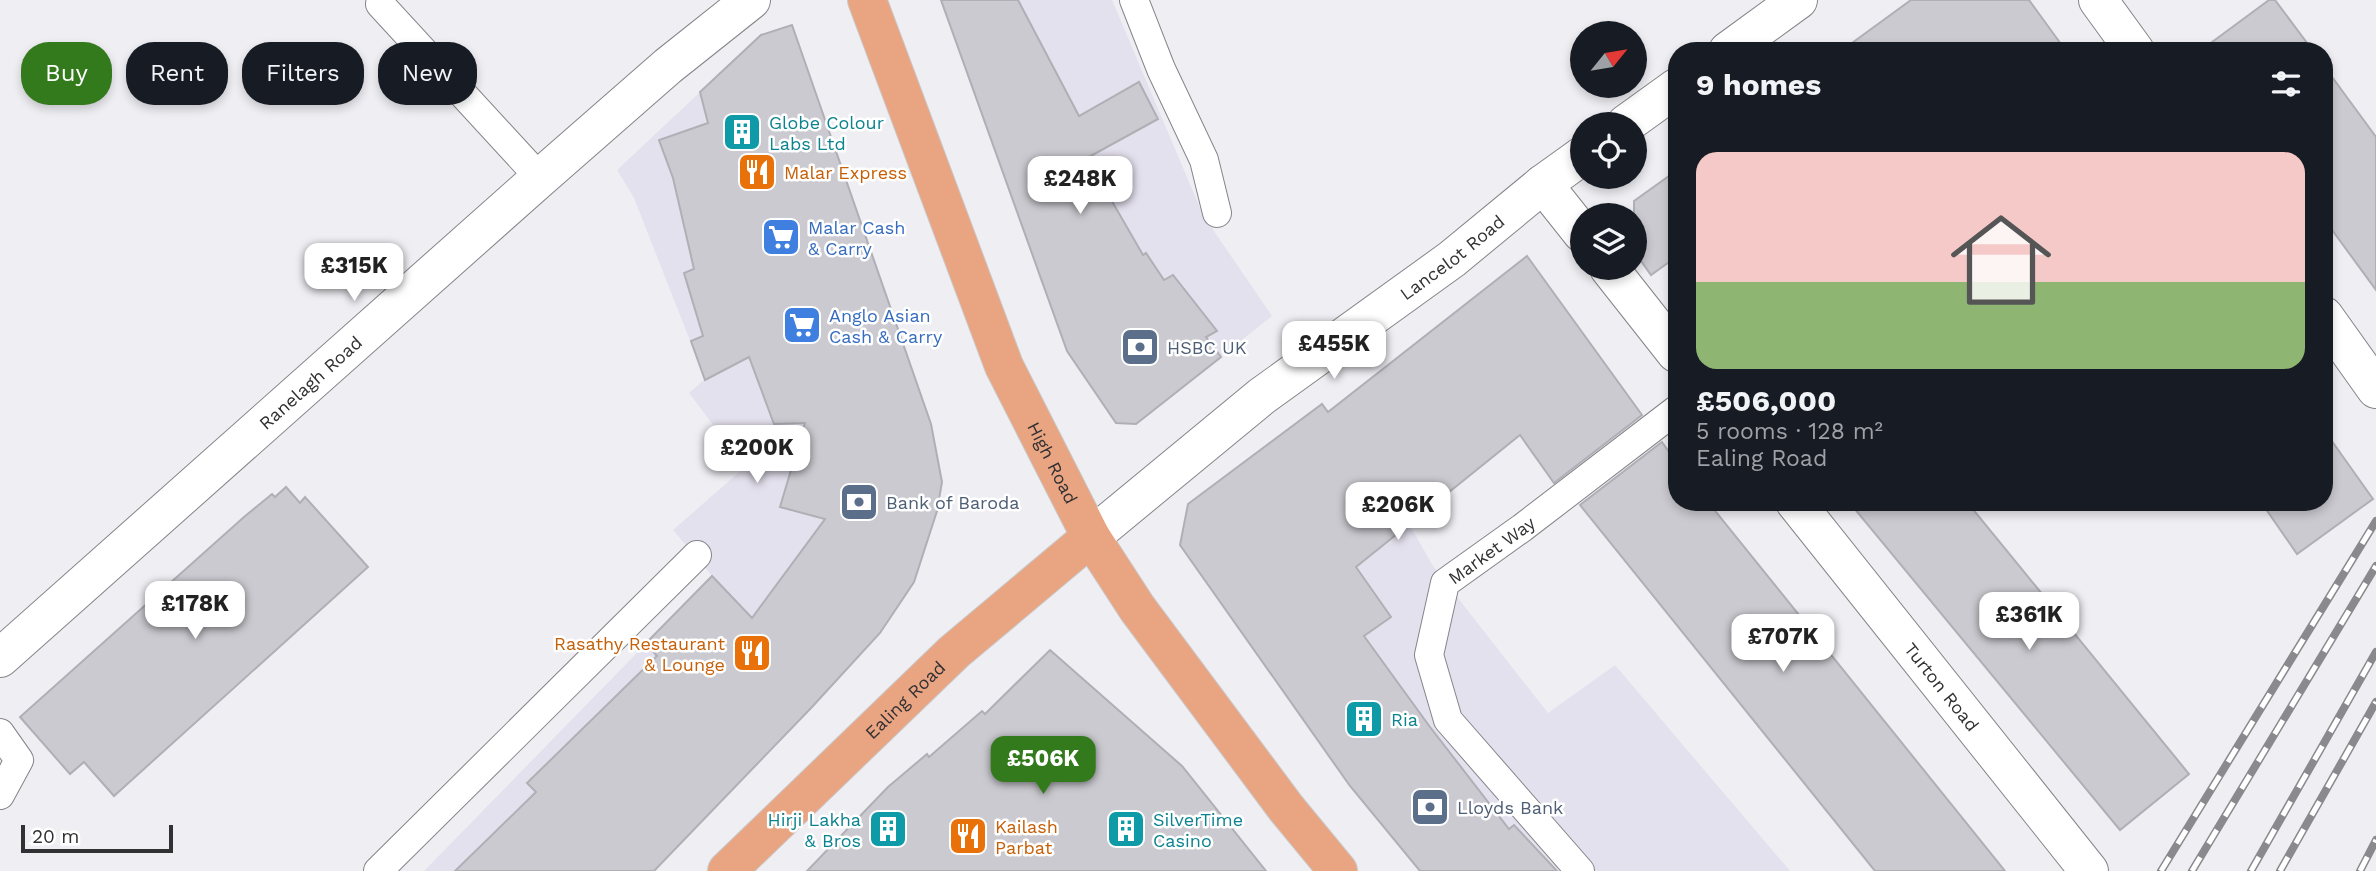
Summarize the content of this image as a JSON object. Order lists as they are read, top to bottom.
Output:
{
  "streets": {
    "main road": ["High Road", "Ealing Road"],
    "street": ["Lancelot Road", "Ranelagh Road", "Turton Road"],
    "lane": ["Market Way"]
  },
  "crossings": [
    ["Lancelot Road", "High Road"],
    ["Lancelot Road", "Ealing Road"],
    ["High Road", "Ealing Road"]
  ],
  "places": {
    "building": [
      "Globe Colour Labs Ltd",
      "Ria",
      "Hirji Lakha & Bros",
      "SilverTime Casino"
    ],
    "restaurant": ["Malar Express", "Rasathy Restaurant & Lounge", "Kailash Parbat"],
    "supermarket": ["Malar Cash & Carry", "Anglo Asian Cash & Carry"],
    "bank": ["HSBC UK", "Bank of Baroda", "Lloyds Bank"]
  },
  "scale_bar": "20 m",
  "north": "top right",
  "page": {
    "chip": [
      "Buy",
      "Rent",
      "Filters",
      "New"
    ],
    "heading": "9 homes",
    "list": [
      {
        "name": "£506,000",
        "note": "5 rooms · 128 m² · Ealing Road"
      }
    ],
    "price": [
      "£248K",
      "£315K",
      "£455K",
      "£200K",
      "£206K",
      "£178K",
      "£361K",
      "£707K",
      "£506K"
    ],
    "scale": "20 m"
  }
}
